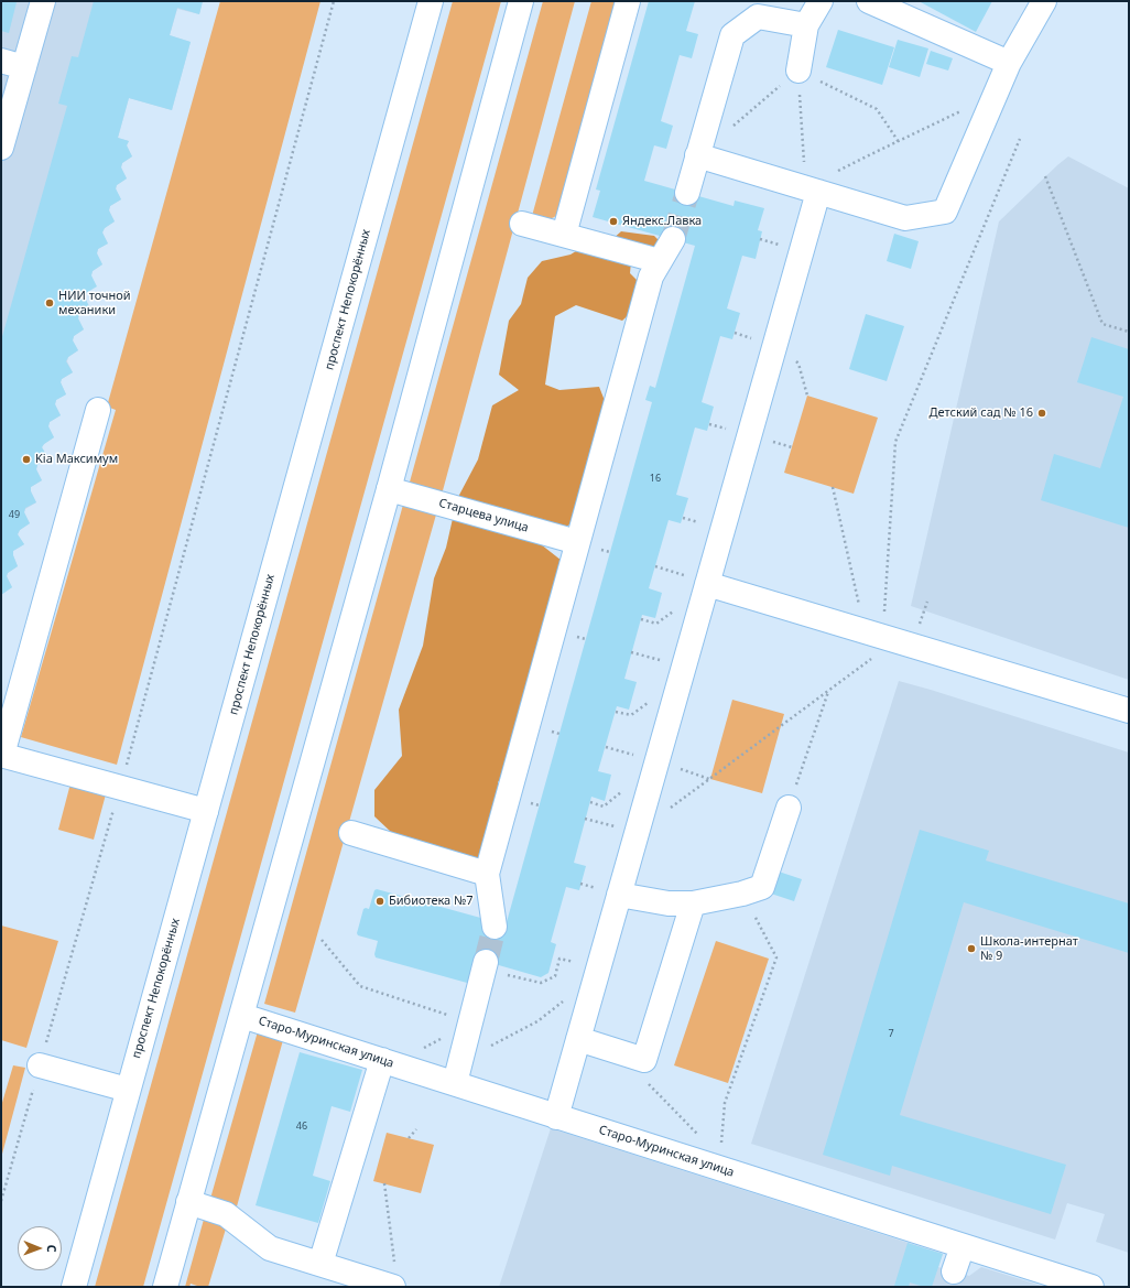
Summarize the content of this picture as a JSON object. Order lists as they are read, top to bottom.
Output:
{
  "streets": {
    "main road": ["проспект Непокорённых", "Старцева улица", "Старо-Муринская улица"]
  },
  "places": [
    "Яндекс.Лавка",
    "НИИ точной механики",
    "Детский сад № 16",
    "Kia Максимум",
    "Бибиотека №7",
    "Школа-интернат № 9"
  ],
  "house_numbers": [
    "16",
    "49",
    "7",
    "46"
  ],
  "north": "right"
}
